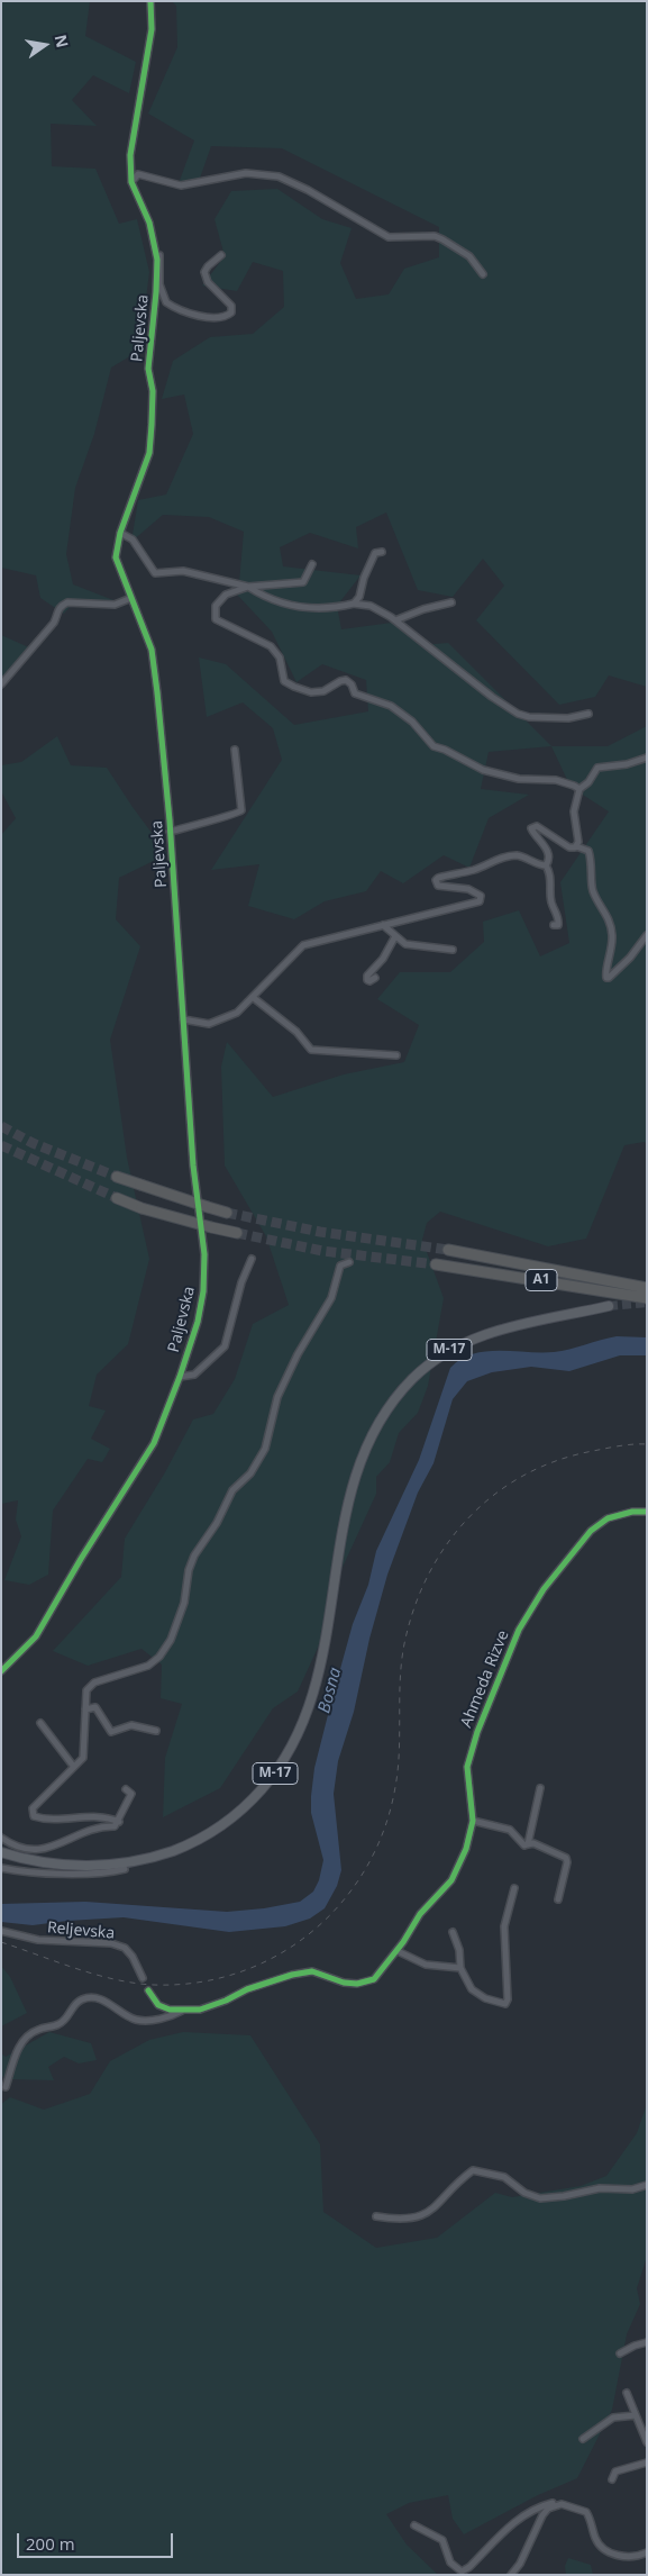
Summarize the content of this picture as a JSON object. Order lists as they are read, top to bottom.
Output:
{
  "streets": {
    "highway": ["A1"],
    "main road": ["M-17"],
    "street": ["Paljevska", "Ahmeda Rizve", "Reljevska"]
  },
  "water": ["Bosna"],
  "scale_bar": "200 m",
  "north": "right"
}
